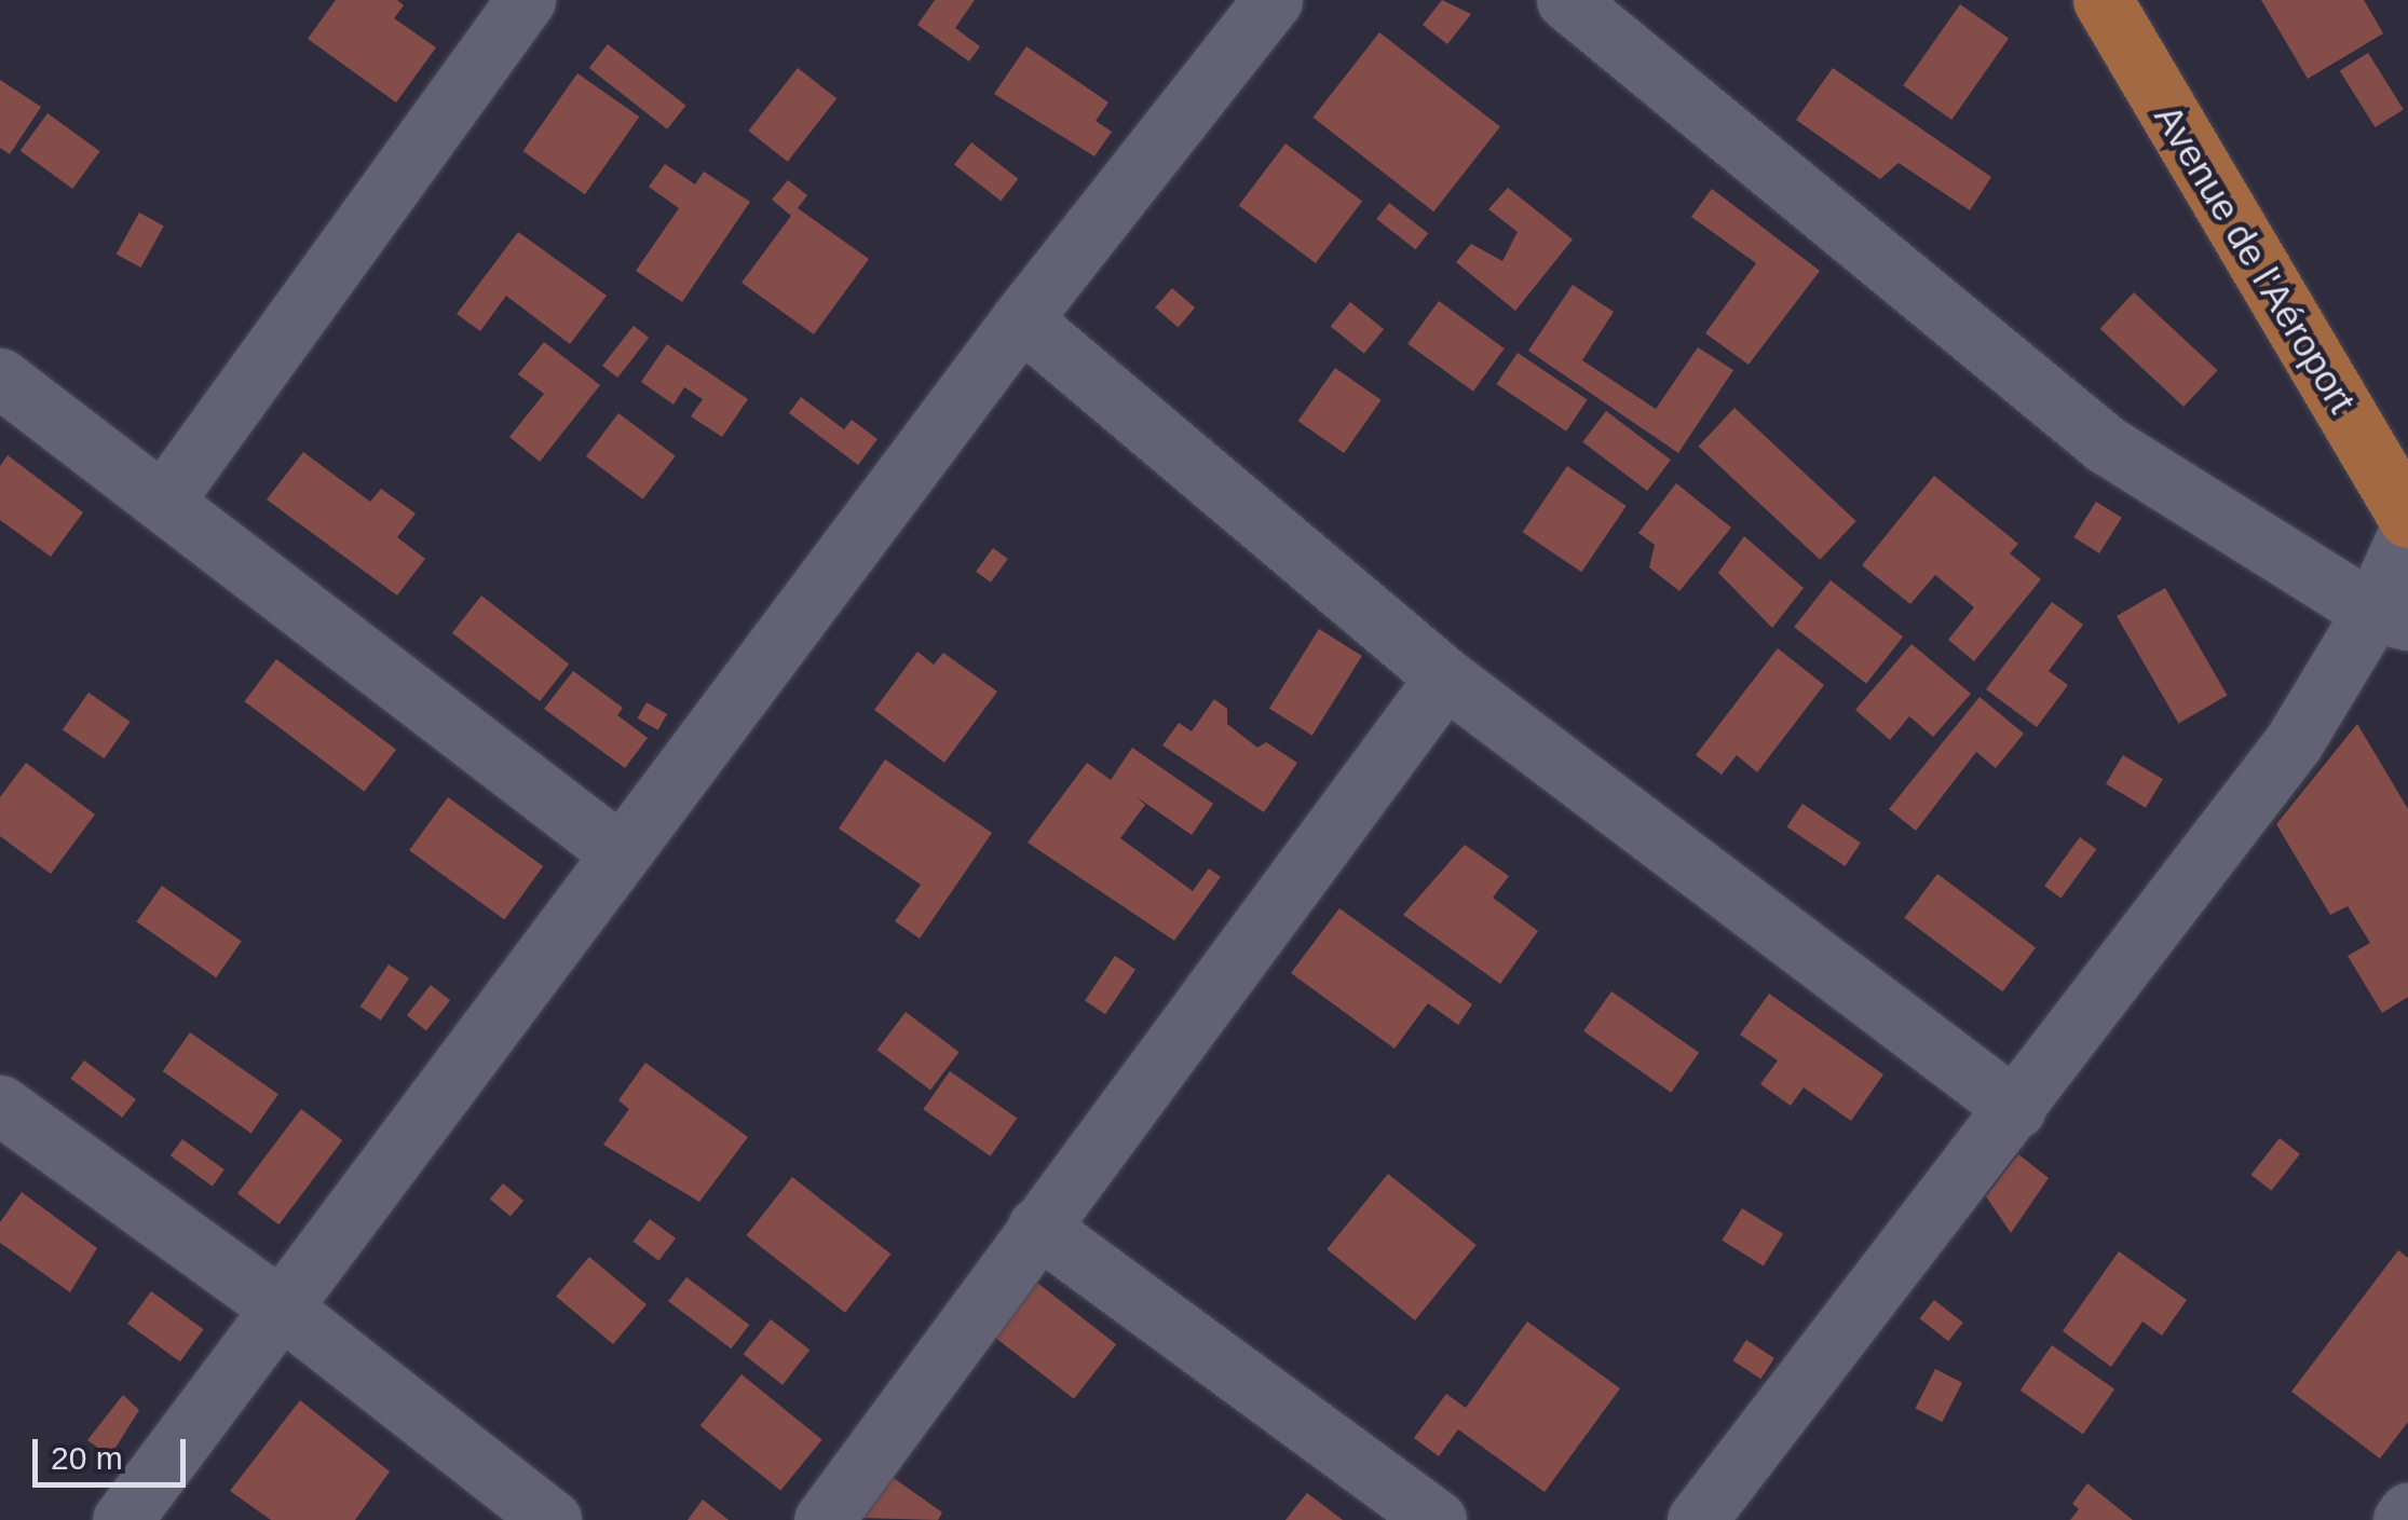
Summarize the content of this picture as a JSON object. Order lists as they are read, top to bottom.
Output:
{
  "streets": {
    "main road": ["Avenue de l'Aéroport"]
  },
  "scale_bar": "20 m"
}
